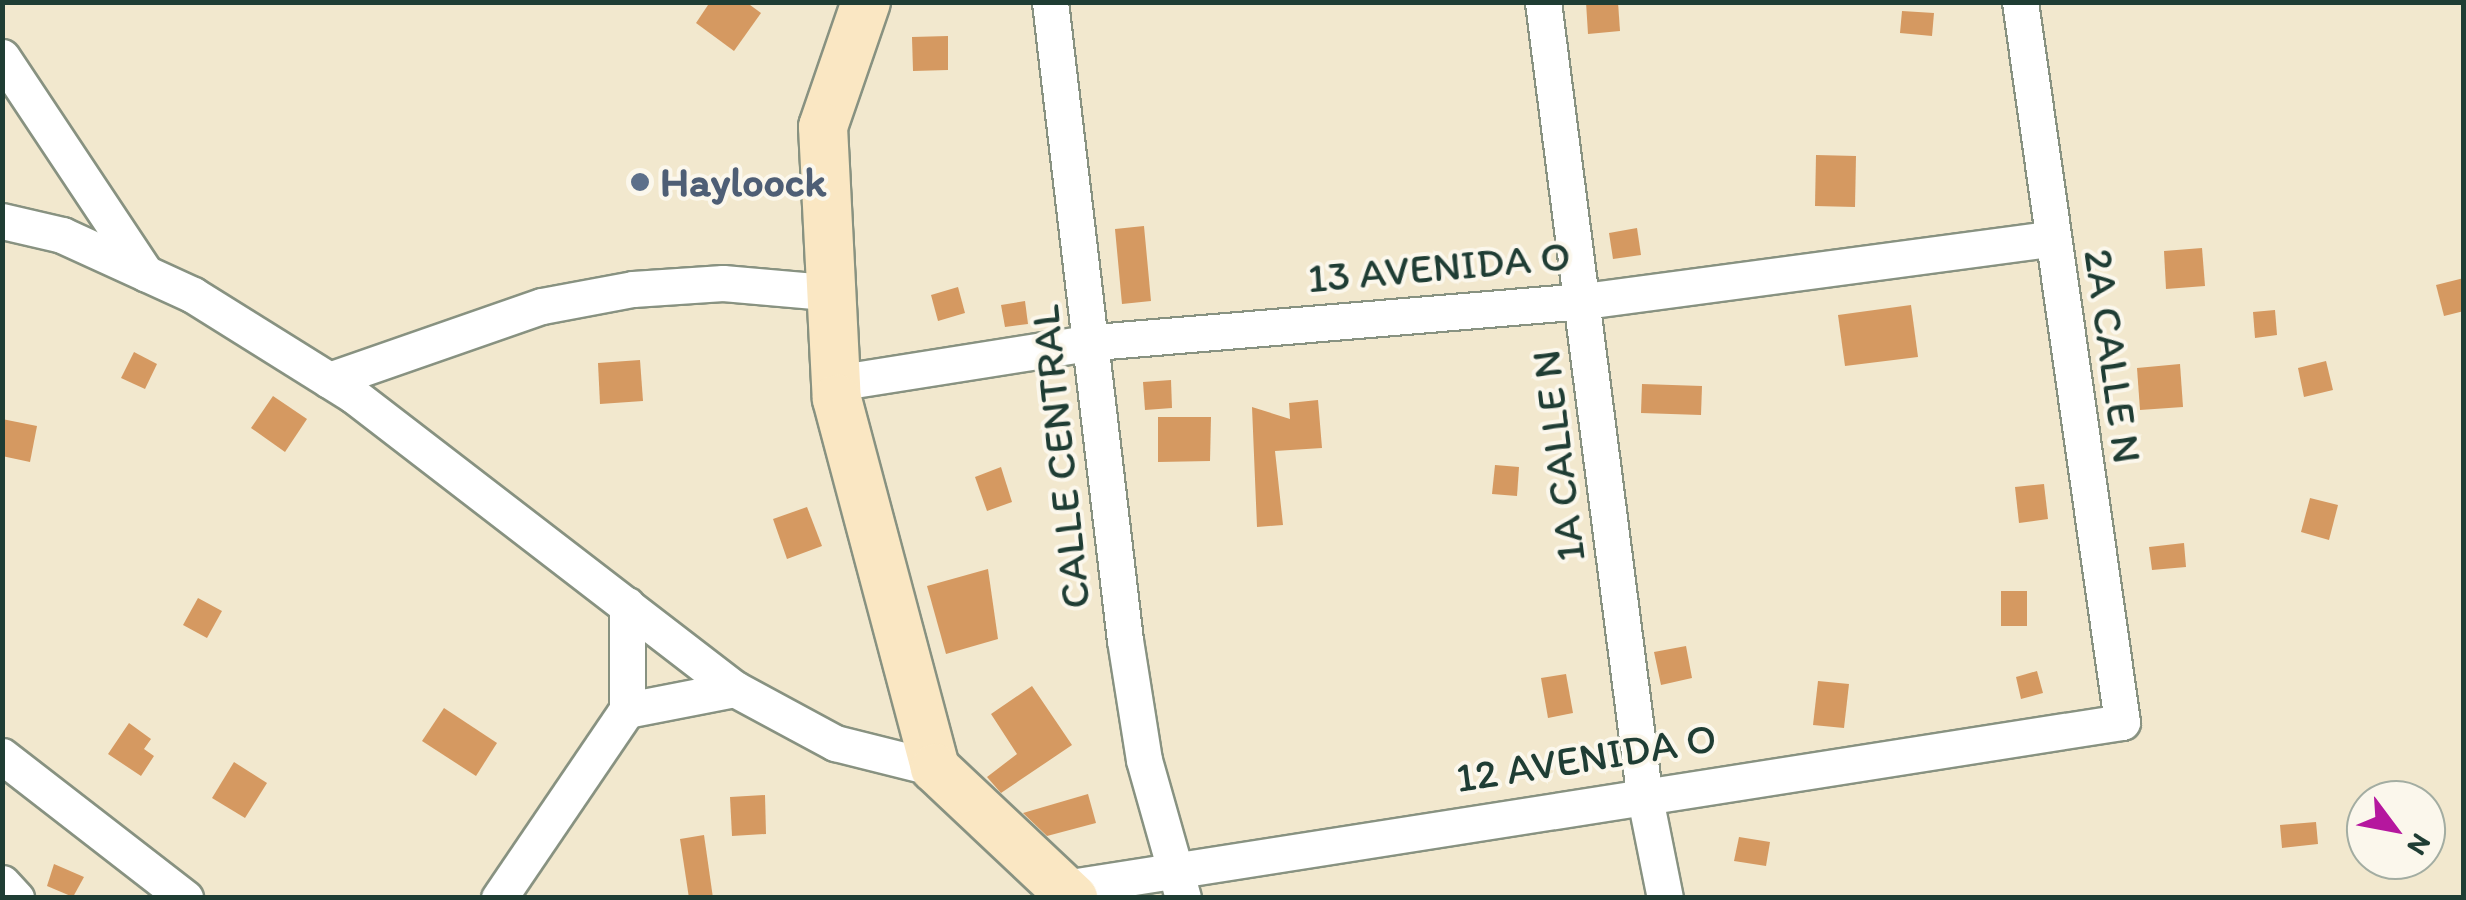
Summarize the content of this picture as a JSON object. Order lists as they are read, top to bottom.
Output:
{
  "streets": {
    "street": [
      "13 AVENIDA O",
      "2A CALLE N",
      "1A CALLE N",
      "CALLE CENTRAL",
      "12 AVENIDA O"
    ]
  },
  "crossings": [
    ["13 AVENIDA O", "2A CALLE N"],
    ["13 AVENIDA O", "1A CALLE N"],
    ["13 AVENIDA O", "CALLE CENTRAL"],
    ["2A CALLE N", "12 AVENIDA O"],
    ["1A CALLE N", "12 AVENIDA O"],
    ["CALLE CENTRAL", "12 AVENIDA O"]
  ],
  "places": ["Hayloock"],
  "north": "bottom right"
}
